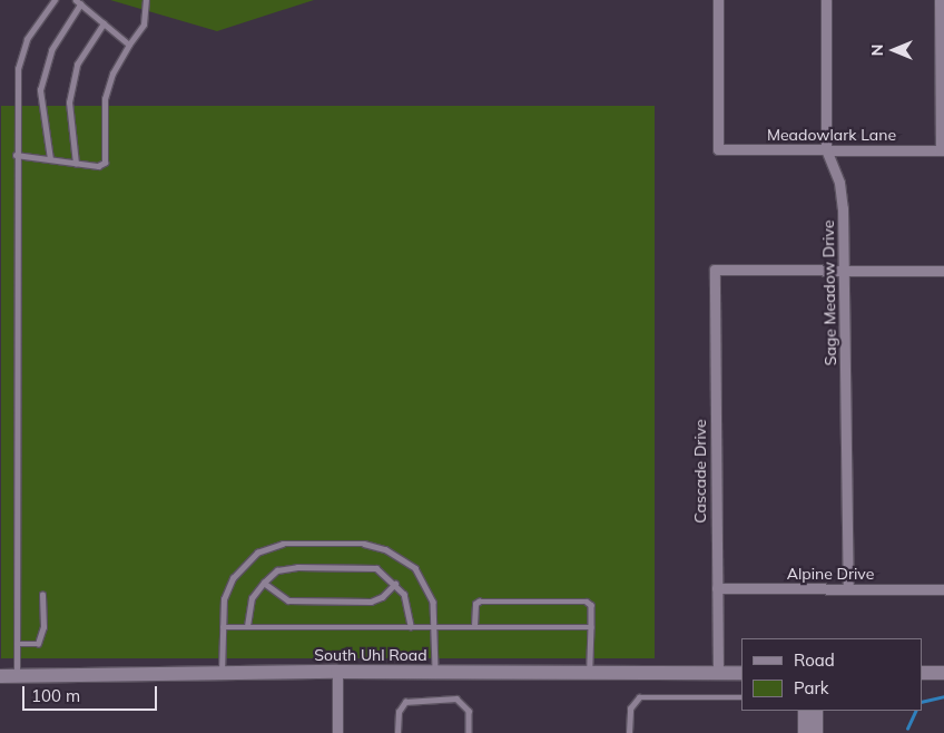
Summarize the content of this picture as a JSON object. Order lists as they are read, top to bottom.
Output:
{
  "streets": {
    "main road": ["South Uhl Road"],
    "street": [
      "Meadowlark Lane",
      "Sage Meadow Drive",
      "Cascade Drive",
      "Alpine Drive"
    ]
  },
  "crossings": [
    ["Meadowlark Lane", "Sage Meadow Drive"],
    ["Sage Meadow Drive", "Cascade Drive"],
    ["Sage Meadow Drive", "Alpine Drive"],
    ["Cascade Drive", "Alpine Drive"],
    ["Cascade Drive", "South Uhl Road"]
  ],
  "legend": ["Road", "Park"],
  "scale_bar": "100 m",
  "north": "left"
}
